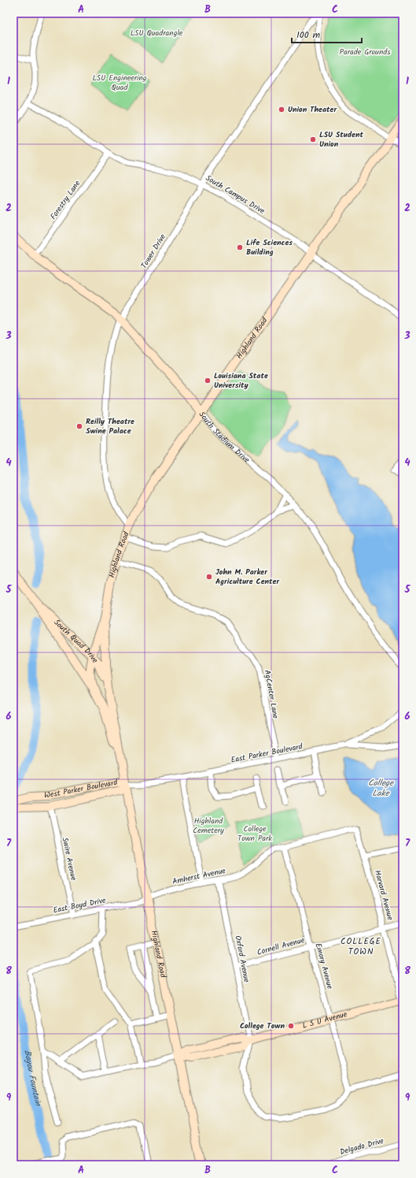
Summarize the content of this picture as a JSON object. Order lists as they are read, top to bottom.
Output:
{
  "streets": {
    "street": [
      "South Campus Drive",
      "Forestry Lane",
      "Tower Drive",
      "Highland Road",
      "South Stadium Drive",
      "South Quad Drive",
      "AgCenter Lane",
      "East Parker Boulevard",
      "West Parker Boulevard",
      "Swire Avenue",
      "Amherst Avenue",
      "Harvard Avenue",
      "East Boyd Drive",
      "Cornell Avenue",
      "Oxford Avenue",
      "Emory Avenue",
      "L S U Avenue",
      "Delgado Drive"
    ]
  },
  "crossings": [
    ["South Campus Drive", "Forestry Lane"],
    ["South Campus Drive", "Tower Drive"],
    ["South Campus Drive", "Highland Road"],
    ["Forestry Lane", "South Stadium Drive"],
    ["Tower Drive", "Highland Road"],
    ["Tower Drive", "South Stadium Drive"],
    ["Highland Road", "South Stadium Drive"],
    ["Highland Road", "South Quad Drive"],
    ["Highland Road", "AgCenter Lane"],
    ["Highland Road", "East Parker Boulevard"],
    ["Highland Road", "West Parker Boulevard"],
    ["Highland Road", "Amherst Avenue"],
    ["Highland Road", "East Boyd Drive"],
    ["Highland Road", "L S U Avenue"],
    ["AgCenter Lane", "East Parker Boulevard"],
    ["East Parker Boulevard", "West Parker Boulevard"],
    ["West Parker Boulevard", "Swire Avenue"],
    ["Swire Avenue", "East Boyd Drive"],
    ["Amherst Avenue", "Harvard Avenue"],
    ["Amherst Avenue", "East Boyd Drive"],
    ["Amherst Avenue", "Oxford Avenue"],
    ["Amherst Avenue", "Emory Avenue"],
    ["Harvard Avenue", "Cornell Avenue"],
    ["Harvard Avenue", "L S U Avenue"],
    ["Cornell Avenue", "Oxford Avenue"],
    ["Cornell Avenue", "Emory Avenue"],
    ["Oxford Avenue", "Emory Avenue"],
    ["Oxford Avenue", "L S U Avenue"],
    ["Emory Avenue", "L S U Avenue"]
  ],
  "districts": ["COLLEGE TOWN"],
  "water": ["College Lake", "Bayou Fountain"],
  "parks": [
    "LSU Quadrangle",
    "Parade Grounds",
    "LSU Engineering Quad",
    "Highland Cemetery",
    "College Town Park"
  ],
  "places": [
    "Union Theater",
    "LSU Student Union",
    "Life Sciences Building",
    "Louisiana State University",
    "Reilly Theatre Swine Palace",
    "John M. Parker Agriculture Center",
    "College Town"
  ],
  "scale_bar": "100 m",
  "grid": {
    "columns": ["A", "B", "C"],
    "rows": [
      "1",
      "2",
      "3",
      "4",
      "5",
      "6",
      "7",
      "8",
      "9"
    ]
  }
}
